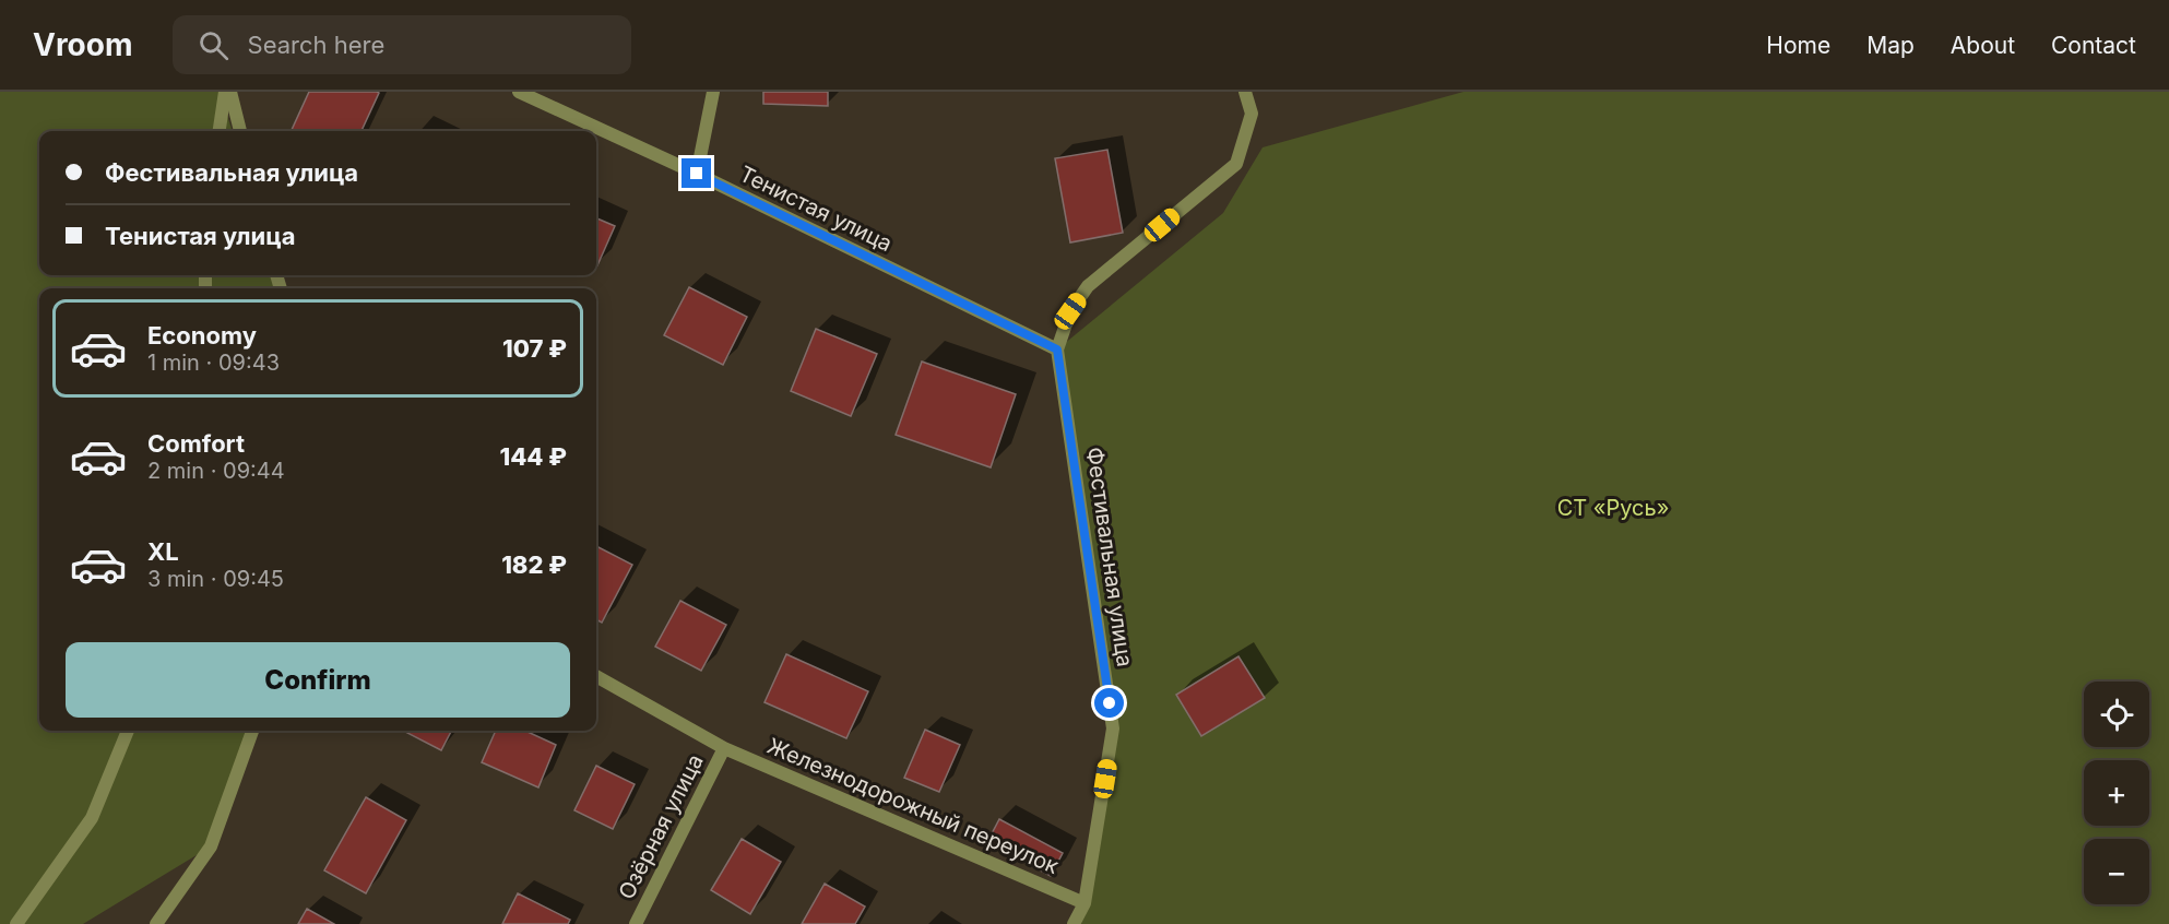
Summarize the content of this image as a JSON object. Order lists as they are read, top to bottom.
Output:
{
  "streets": {
    "street": [
      "Тенистая улица",
      "Фестивальная улица",
      "Железнодорожный переулок",
      "Озёрная улица"
    ]
  },
  "crossings": [
    ["Тенистая улица", "Фестивальная улица"],
    ["Фестивальная улица", "Железнодорожный переулок"],
    ["Железнодорожный переулок", "Озёрная улица"]
  ],
  "parks": ["СТ «Русь»"],
  "page": {
    "header": "Vroom",
    "search": "Search here",
    "nav": [
      "Home",
      "Map",
      "About",
      "Contact"
    ],
    "banner": ["Фестивальная улица", "Тенистая улица"],
    "list": [
      {
        "name": "Economy",
        "note": "1 min · 09:43",
        "value": "107 ₽"
      },
      {
        "name": "Comfort",
        "note": "2 min · 09:44",
        "value": "144 ₽"
      },
      {
        "name": "XL",
        "note": "3 min · 09:45",
        "value": "182 ₽"
      }
    ],
    "buttons": "Confirm",
    "map_buttons": ["+", "−"]
  }
}
